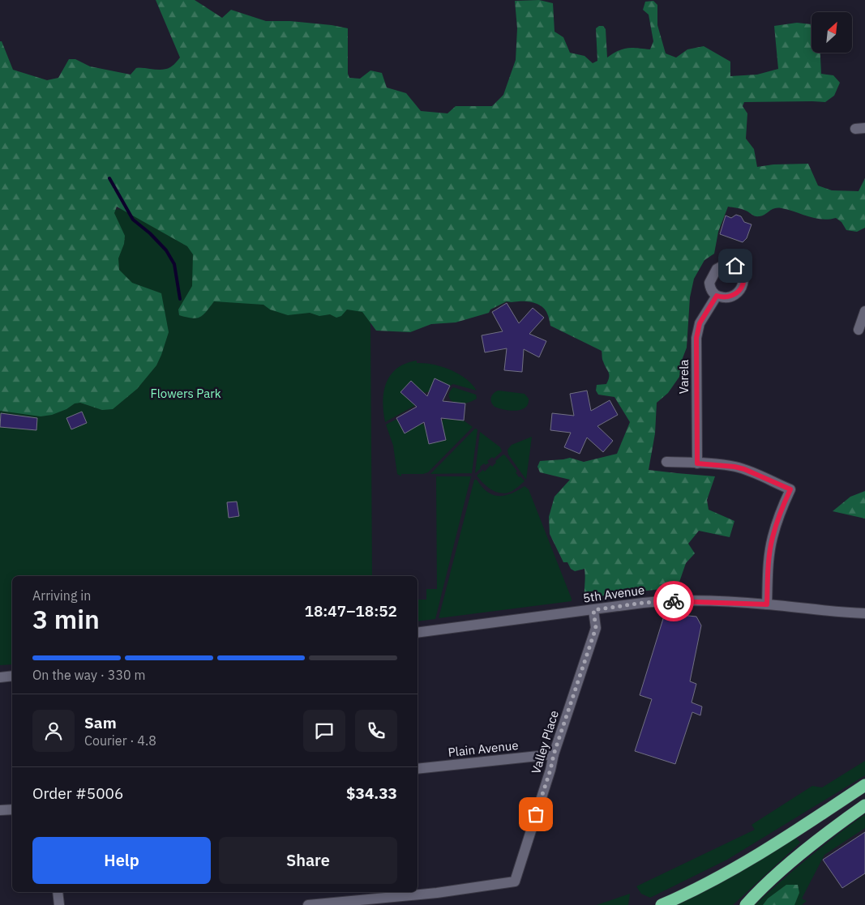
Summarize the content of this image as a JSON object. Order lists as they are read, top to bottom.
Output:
{
  "streets": {
    "street": [
      "Varela",
      "5th Avenue",
      "Valley Place",
      "Plain Avenue"
    ]
  },
  "crossings": [
    ["5th Avenue", "Valley Place"],
    ["Valley Place", "Plain Avenue"]
  ],
  "parks": ["Flowers Park"],
  "north": "top right",
  "page": {
    "heading": ["3 min", "Arriving in", "18:47–18:52"],
    "panel": [
      "Sam",
      "Courier · 4.8",
      "Order #5006",
      "$34.33"
    ],
    "bar": "On the way · 330 m",
    "buttons": ["Help", "Share"]
  }
}
